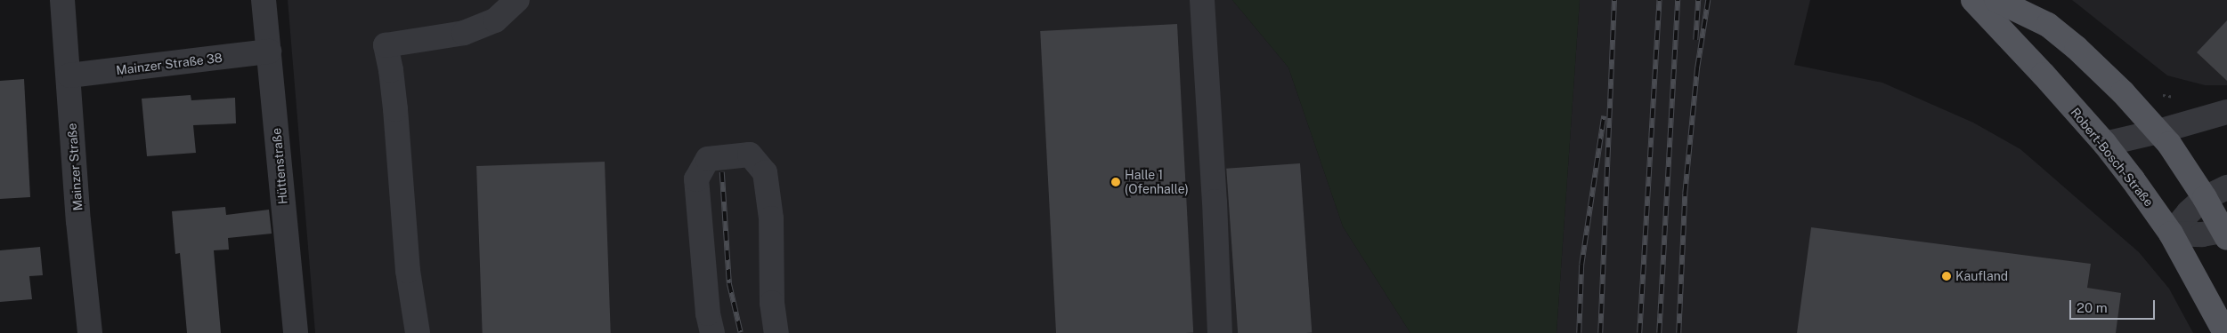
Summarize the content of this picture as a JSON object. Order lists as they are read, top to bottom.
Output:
{
  "streets": {
    "main road": ["Robert-Bosch-Straße"],
    "street": ["Mainzer Straße 38", "Hüttenstraße", "Mainzer Straße"]
  },
  "crossings": [
    ["Mainzer Straße 38", "Hüttenstraße"],
    ["Mainzer Straße 38", "Mainzer Straße"]
  ],
  "places": ["Halle 1 (Ofenhalle)", "Kaufland"],
  "scale_bar": "20 m"
}
